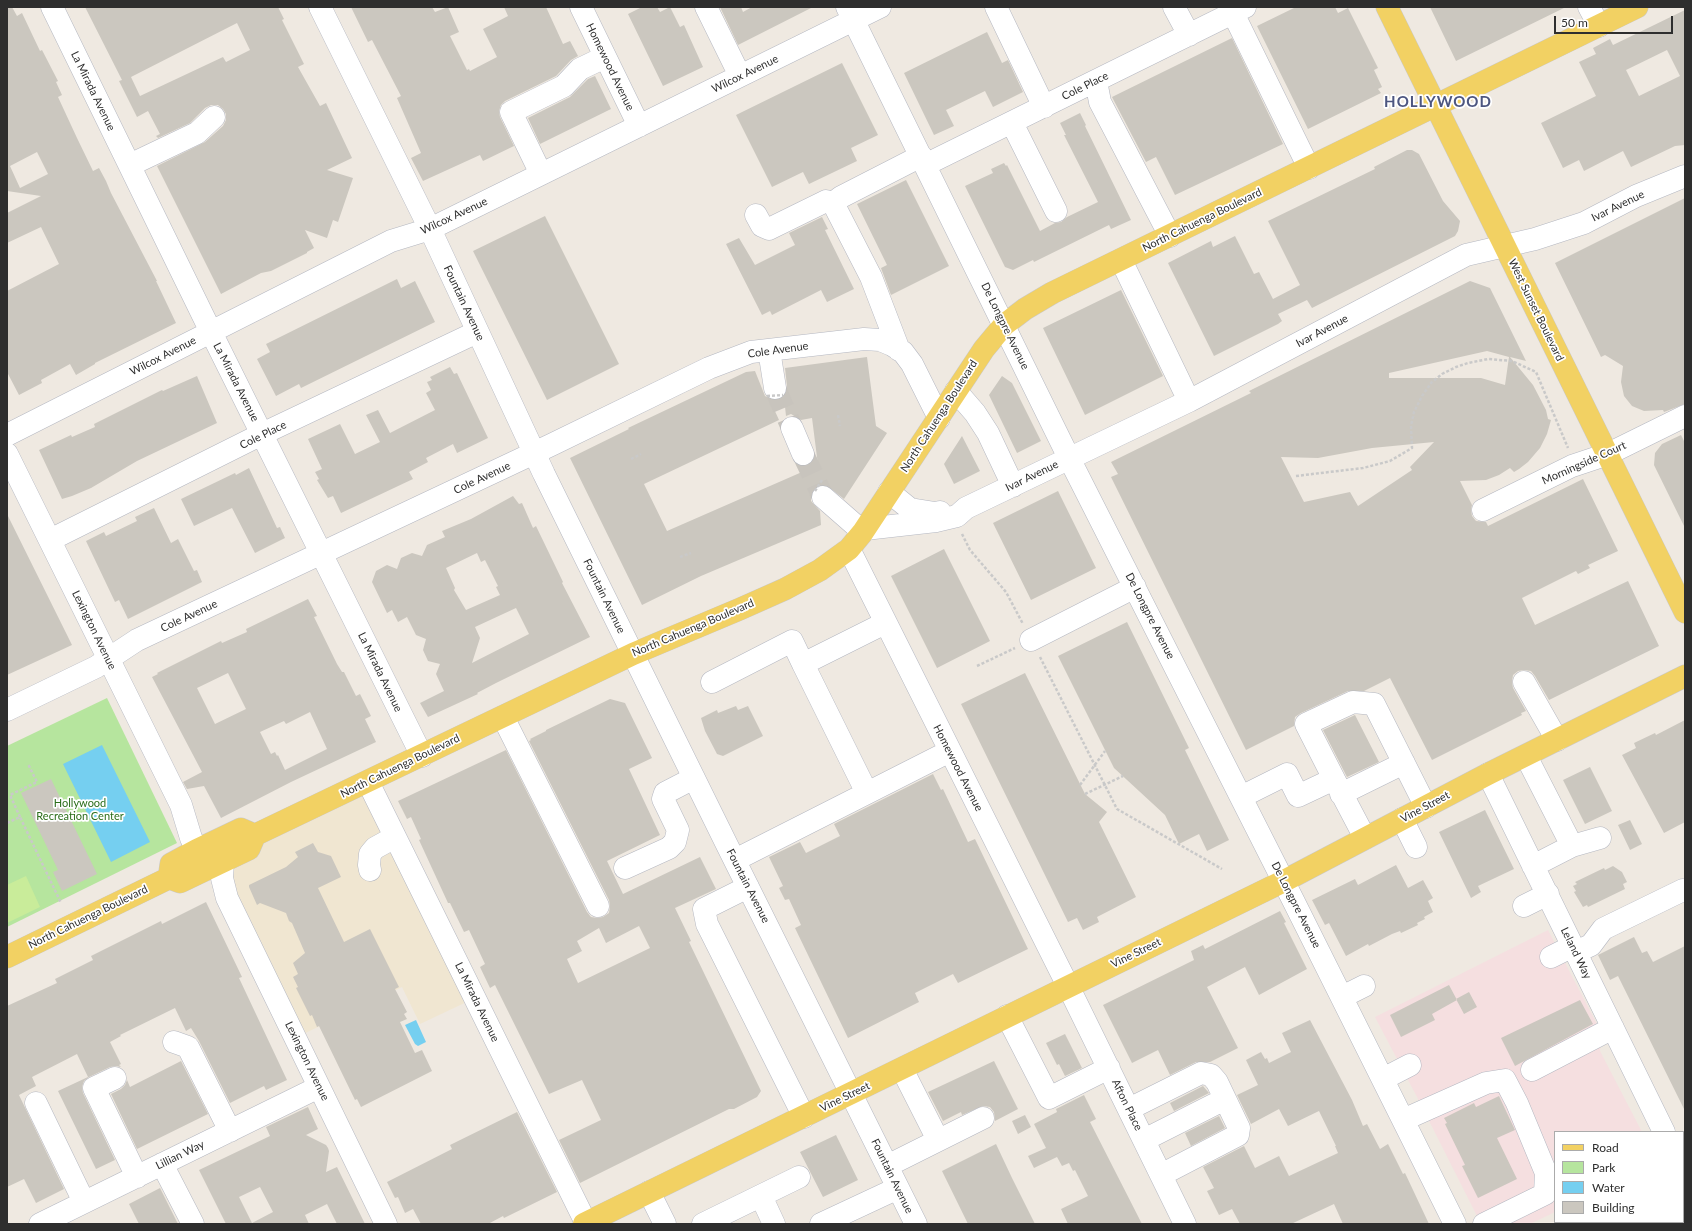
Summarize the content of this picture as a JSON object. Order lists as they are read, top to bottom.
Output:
{
  "streets": {
    "main road": ["North Cahuenga Boulevard", "West Sunset Boulevard", "Vine Street"],
    "street": [
      "Homewood Avenue",
      "Wilcox Avenue",
      "Cole Place",
      "La Mirada Avenue",
      "Ivar Avenue",
      "Fountain Avenue",
      "De Longpre Avenue",
      "Cole Avenue",
      "Morningside Court",
      "Lexington Avenue",
      "Leland Way",
      "Afton Place",
      "Lillian Way"
    ]
  },
  "crossings": [
    ["Homewood Avenue", "Wilcox Avenue"],
    ["Homewood Avenue", "North Cahuenga Boulevard"],
    ["Homewood Avenue", "Vine Street"],
    ["Homewood Avenue", "Afton Place"],
    ["Wilcox Avenue", "La Mirada Avenue"],
    ["Wilcox Avenue", "Fountain Avenue"],
    ["Wilcox Avenue", "De Longpre Avenue"],
    ["Cole Place", "La Mirada Avenue"],
    ["Cole Place", "Fountain Avenue"],
    ["Cole Place", "De Longpre Avenue"],
    ["Cole Place", "Lexington Avenue"],
    ["La Mirada Avenue", "North Cahuenga Boulevard"],
    ["La Mirada Avenue", "Cole Avenue"],
    ["La Mirada Avenue", "Vine Street"],
    ["Ivar Avenue", "North Cahuenga Boulevard"],
    ["Ivar Avenue", "West Sunset Boulevard"],
    ["Ivar Avenue", "De Longpre Avenue"],
    ["North Cahuenga Boulevard", "Fountain Avenue"],
    ["North Cahuenga Boulevard", "West Sunset Boulevard"],
    ["North Cahuenga Boulevard", "De Longpre Avenue"],
    ["North Cahuenga Boulevard", "Cole Avenue"],
    ["North Cahuenga Boulevard", "Lexington Avenue"],
    ["Fountain Avenue", "Cole Avenue"],
    ["Fountain Avenue", "Vine Street"],
    ["West Sunset Boulevard", "Morningside Court"],
    ["De Longpre Avenue", "Vine Street"],
    ["Cole Avenue", "Lexington Avenue"],
    ["Lexington Avenue", "Lillian Way"],
    ["Vine Street", "Leland Way"],
    ["Vine Street", "Afton Place"]
  ],
  "districts": ["HOLLYWOOD"],
  "parks": ["Hollywood Recreation Center"],
  "legend": [
    "Road",
    "Park",
    "Water",
    "Building"
  ],
  "scale_bar": "50 m"
}
